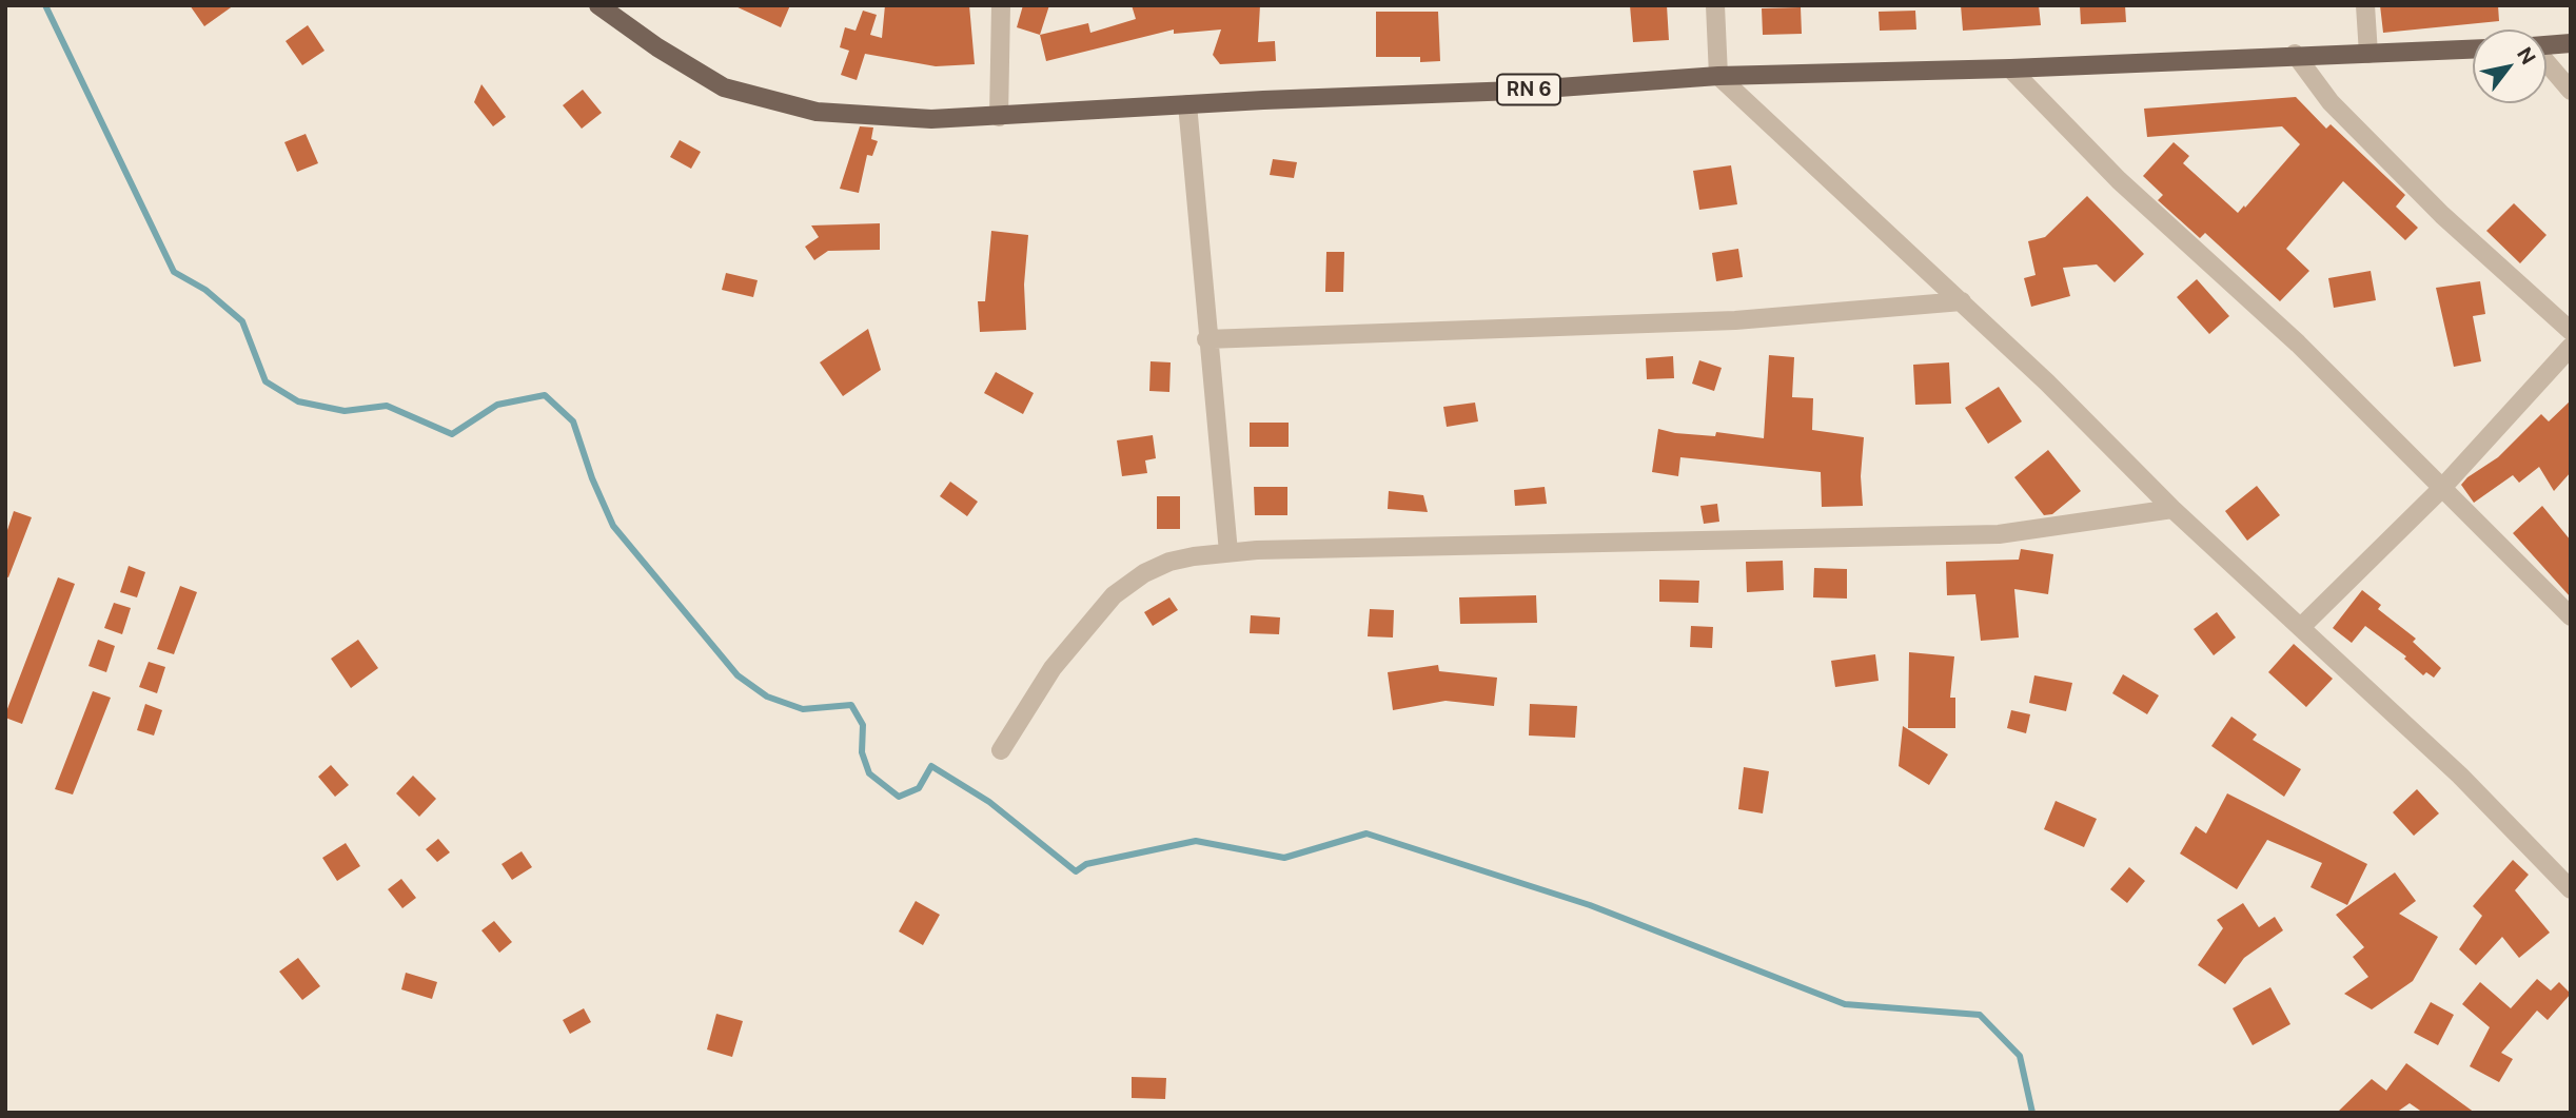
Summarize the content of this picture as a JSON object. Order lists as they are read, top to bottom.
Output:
{
  "streets": {
    "main road": ["RN 6"]
  },
  "north": "top right"
}
